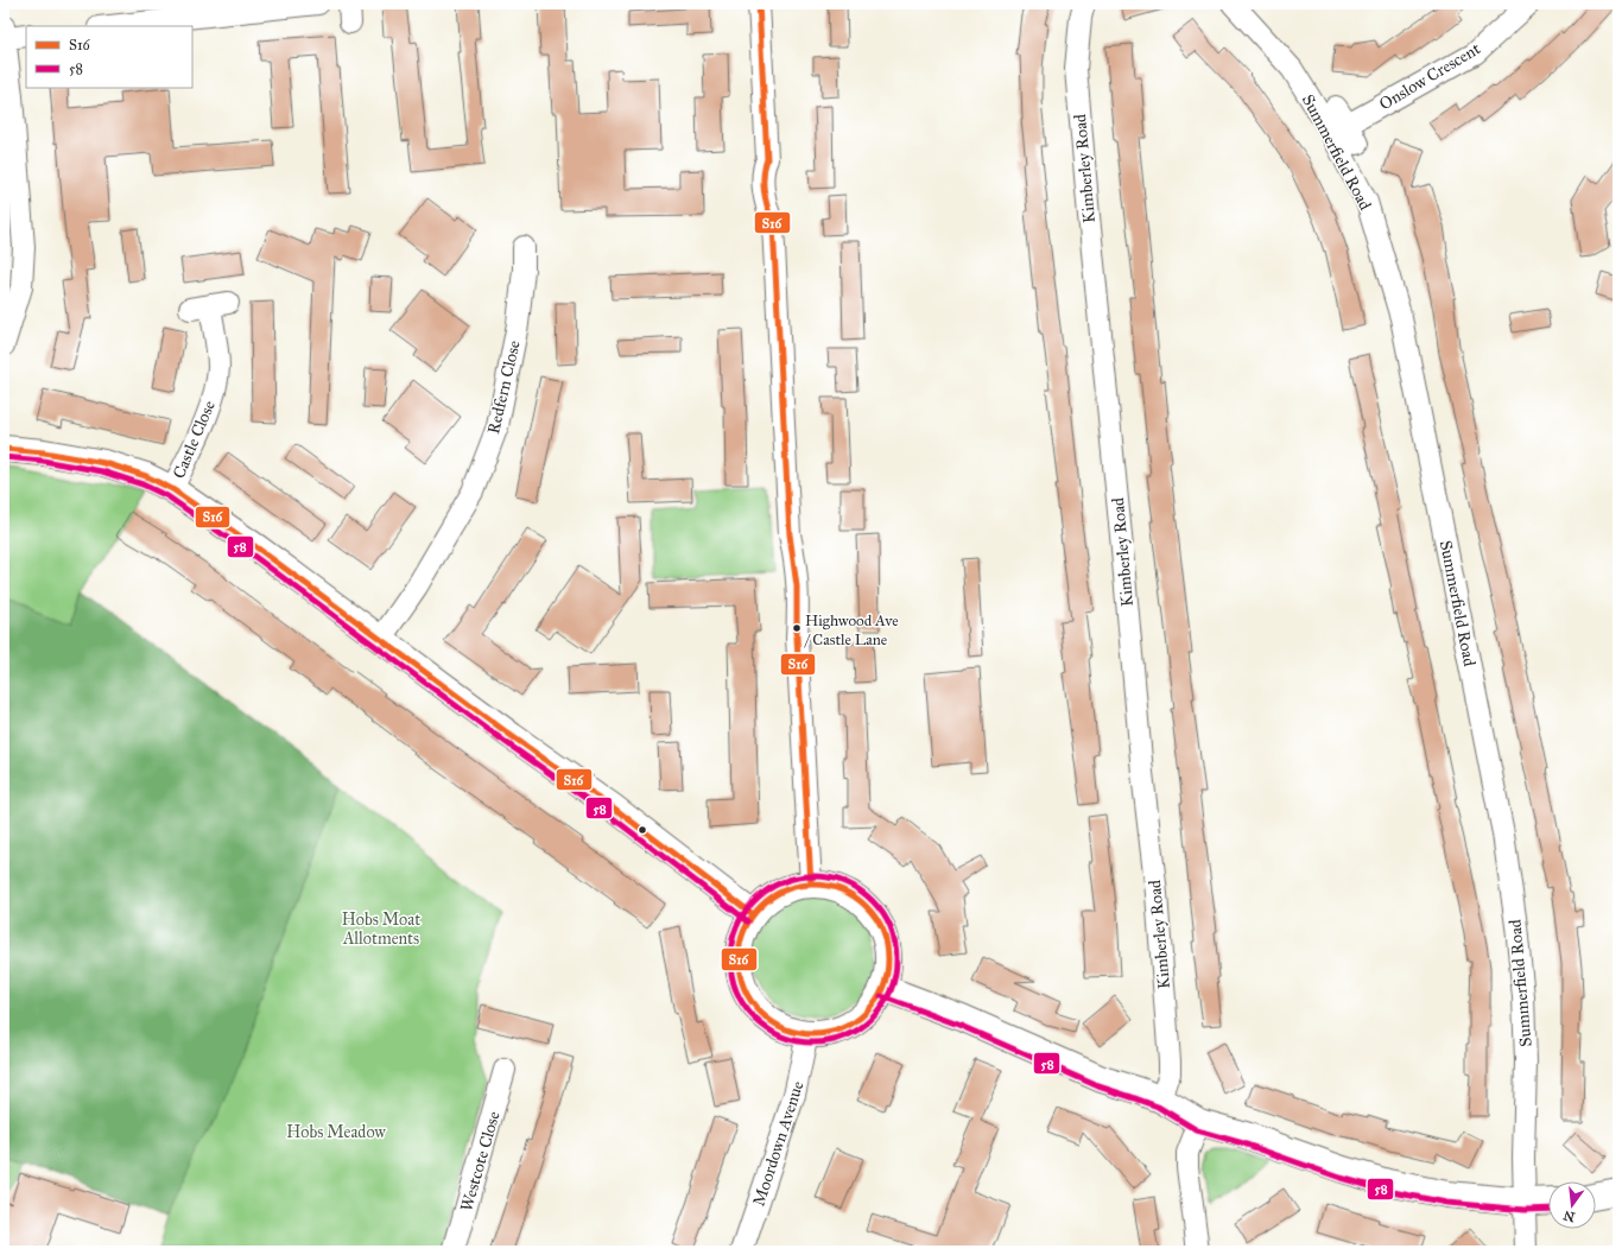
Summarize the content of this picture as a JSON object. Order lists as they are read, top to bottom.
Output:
{
  "streets": {
    "street": [
      "Onslow Crescent",
      "Summerfield Road",
      "Kimberley Road",
      "Redfern Close",
      "Castle Close",
      "Moordown Avenue",
      "Westcote Close"
    ]
  },
  "parks": ["Hobs Moat Allotments", "Hobs Meadow"],
  "places": ["Highwood Ave / Castle Lane"],
  "lines": ["transit line S16", "transit line 58"],
  "legend": ["S16", "58"],
  "north": "bottom"
}
